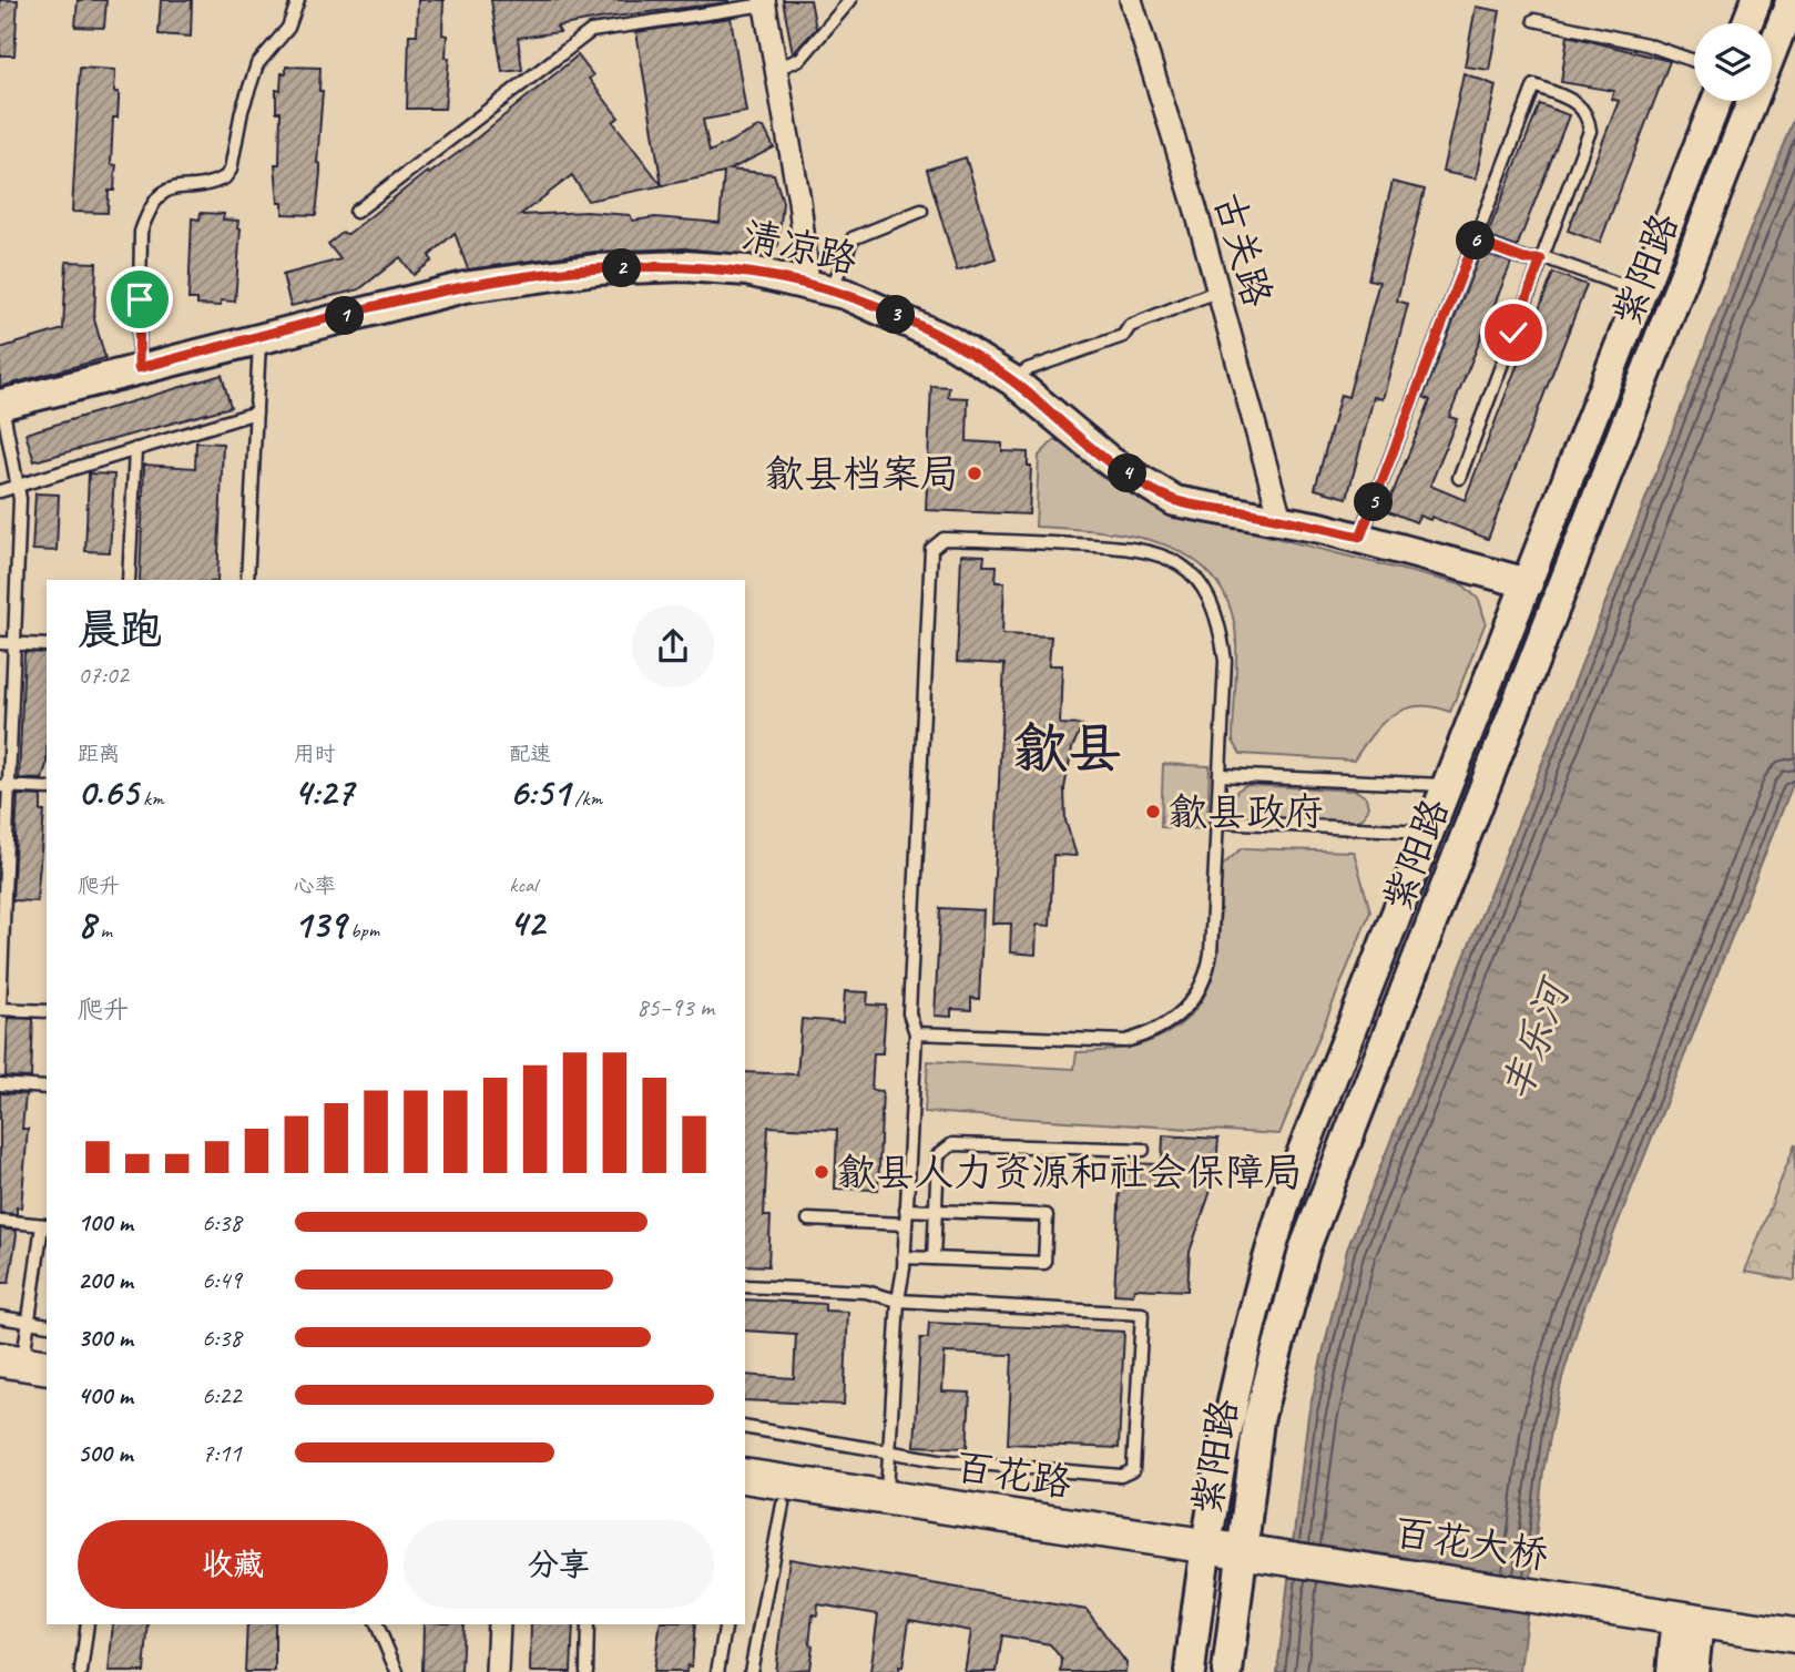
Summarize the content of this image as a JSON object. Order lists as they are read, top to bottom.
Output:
{
  "streets": {
    "main road": [
      "清凉路",
      "紫阳路",
      "百花路",
      "百花大桥"
    ],
    "street": ["古关路"]
  },
  "crossings": [
    ["清凉路", "古关路"],
    ["清凉路", "紫阳路"],
    ["紫阳路", "百花路"],
    ["紫阳路", "百花大桥"],
    ["百花路", "百花大桥"]
  ],
  "districts": ["歙县"],
  "water": ["丰乐河"],
  "places": ["歙县档案局", "歙县政府", "歙县人力资源和社会保障局"],
  "page": {
    "pins": [
      "6",
      "2",
      "3",
      "1",
      "4",
      "5"
    ],
    "heading": ["晨跑", "07:02"],
    "stats": [
      ["距离", "0.65 km"],
      ["用时", "4:27"],
      ["配速", "6:51 /km"],
      ["爬升", "8 m"],
      ["心率", "139 bpm"],
      ["kcal", "42"]
    ],
    "chart": ["爬升", "85–93 m"],
    "list": [
      {
        "name": "100 m",
        "note": "6:38"
      },
      {
        "name": "200 m",
        "note": "6:49"
      },
      {
        "name": "300 m",
        "note": "6:38"
      },
      {
        "name": "400 m",
        "note": "6:22"
      },
      {
        "name": "500 m",
        "note": "7:11"
      }
    ],
    "buttons": ["收藏", "分享"]
  }
}
